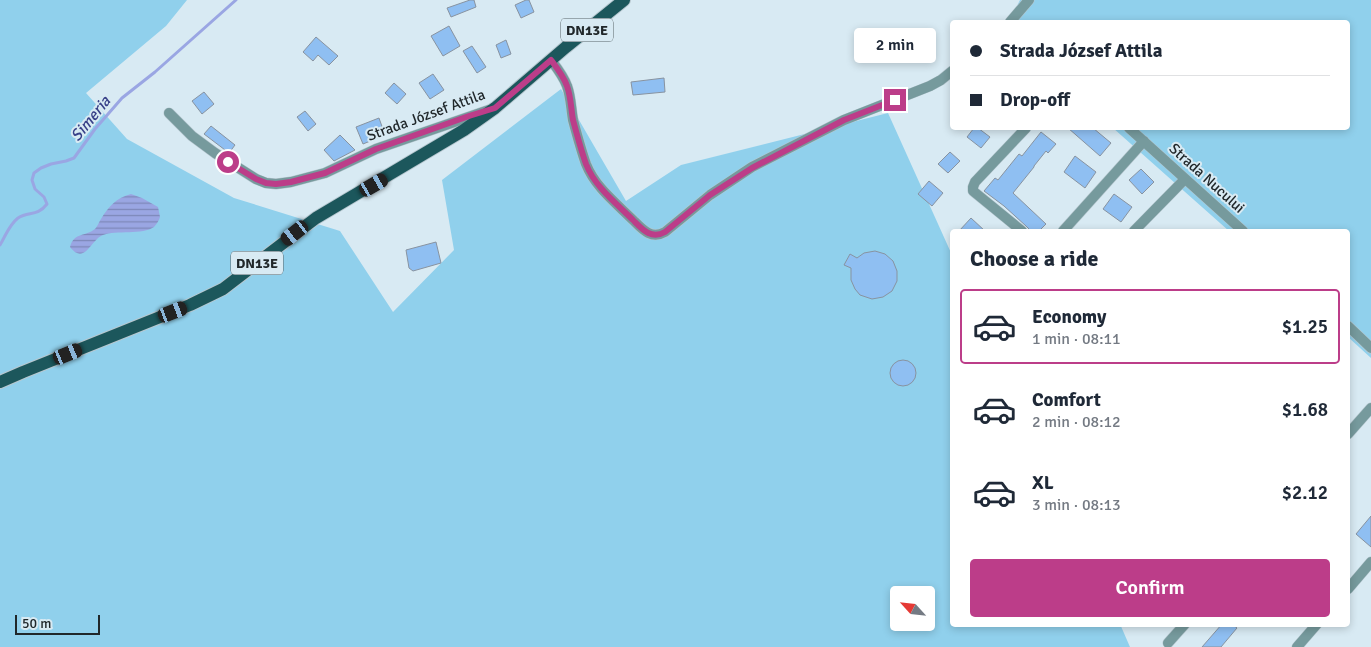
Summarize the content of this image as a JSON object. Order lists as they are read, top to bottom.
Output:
{
  "streets": {
    "main road": ["DN13E", "Strada József Attila"],
    "street": ["Strada Nucului"]
  },
  "crossings": [
    ["DN13E", "Strada József Attila"]
  ],
  "water": ["Simeria"],
  "scale_bar": "50 m",
  "north": "top left",
  "page": {
    "banner": ["Strada József Attila", "Drop-off"],
    "bubble": "2 min",
    "heading": "Choose a ride",
    "list": [
      {
        "name": "Economy",
        "note": "1 min · 08:11",
        "value": "$1.25"
      },
      {
        "name": "Comfort",
        "note": "2 min · 08:12",
        "value": "$1.68"
      },
      {
        "name": "XL",
        "note": "3 min · 08:13",
        "value": "$2.12"
      }
    ],
    "buttons": "Confirm",
    "scale": "50 m"
  }
}
